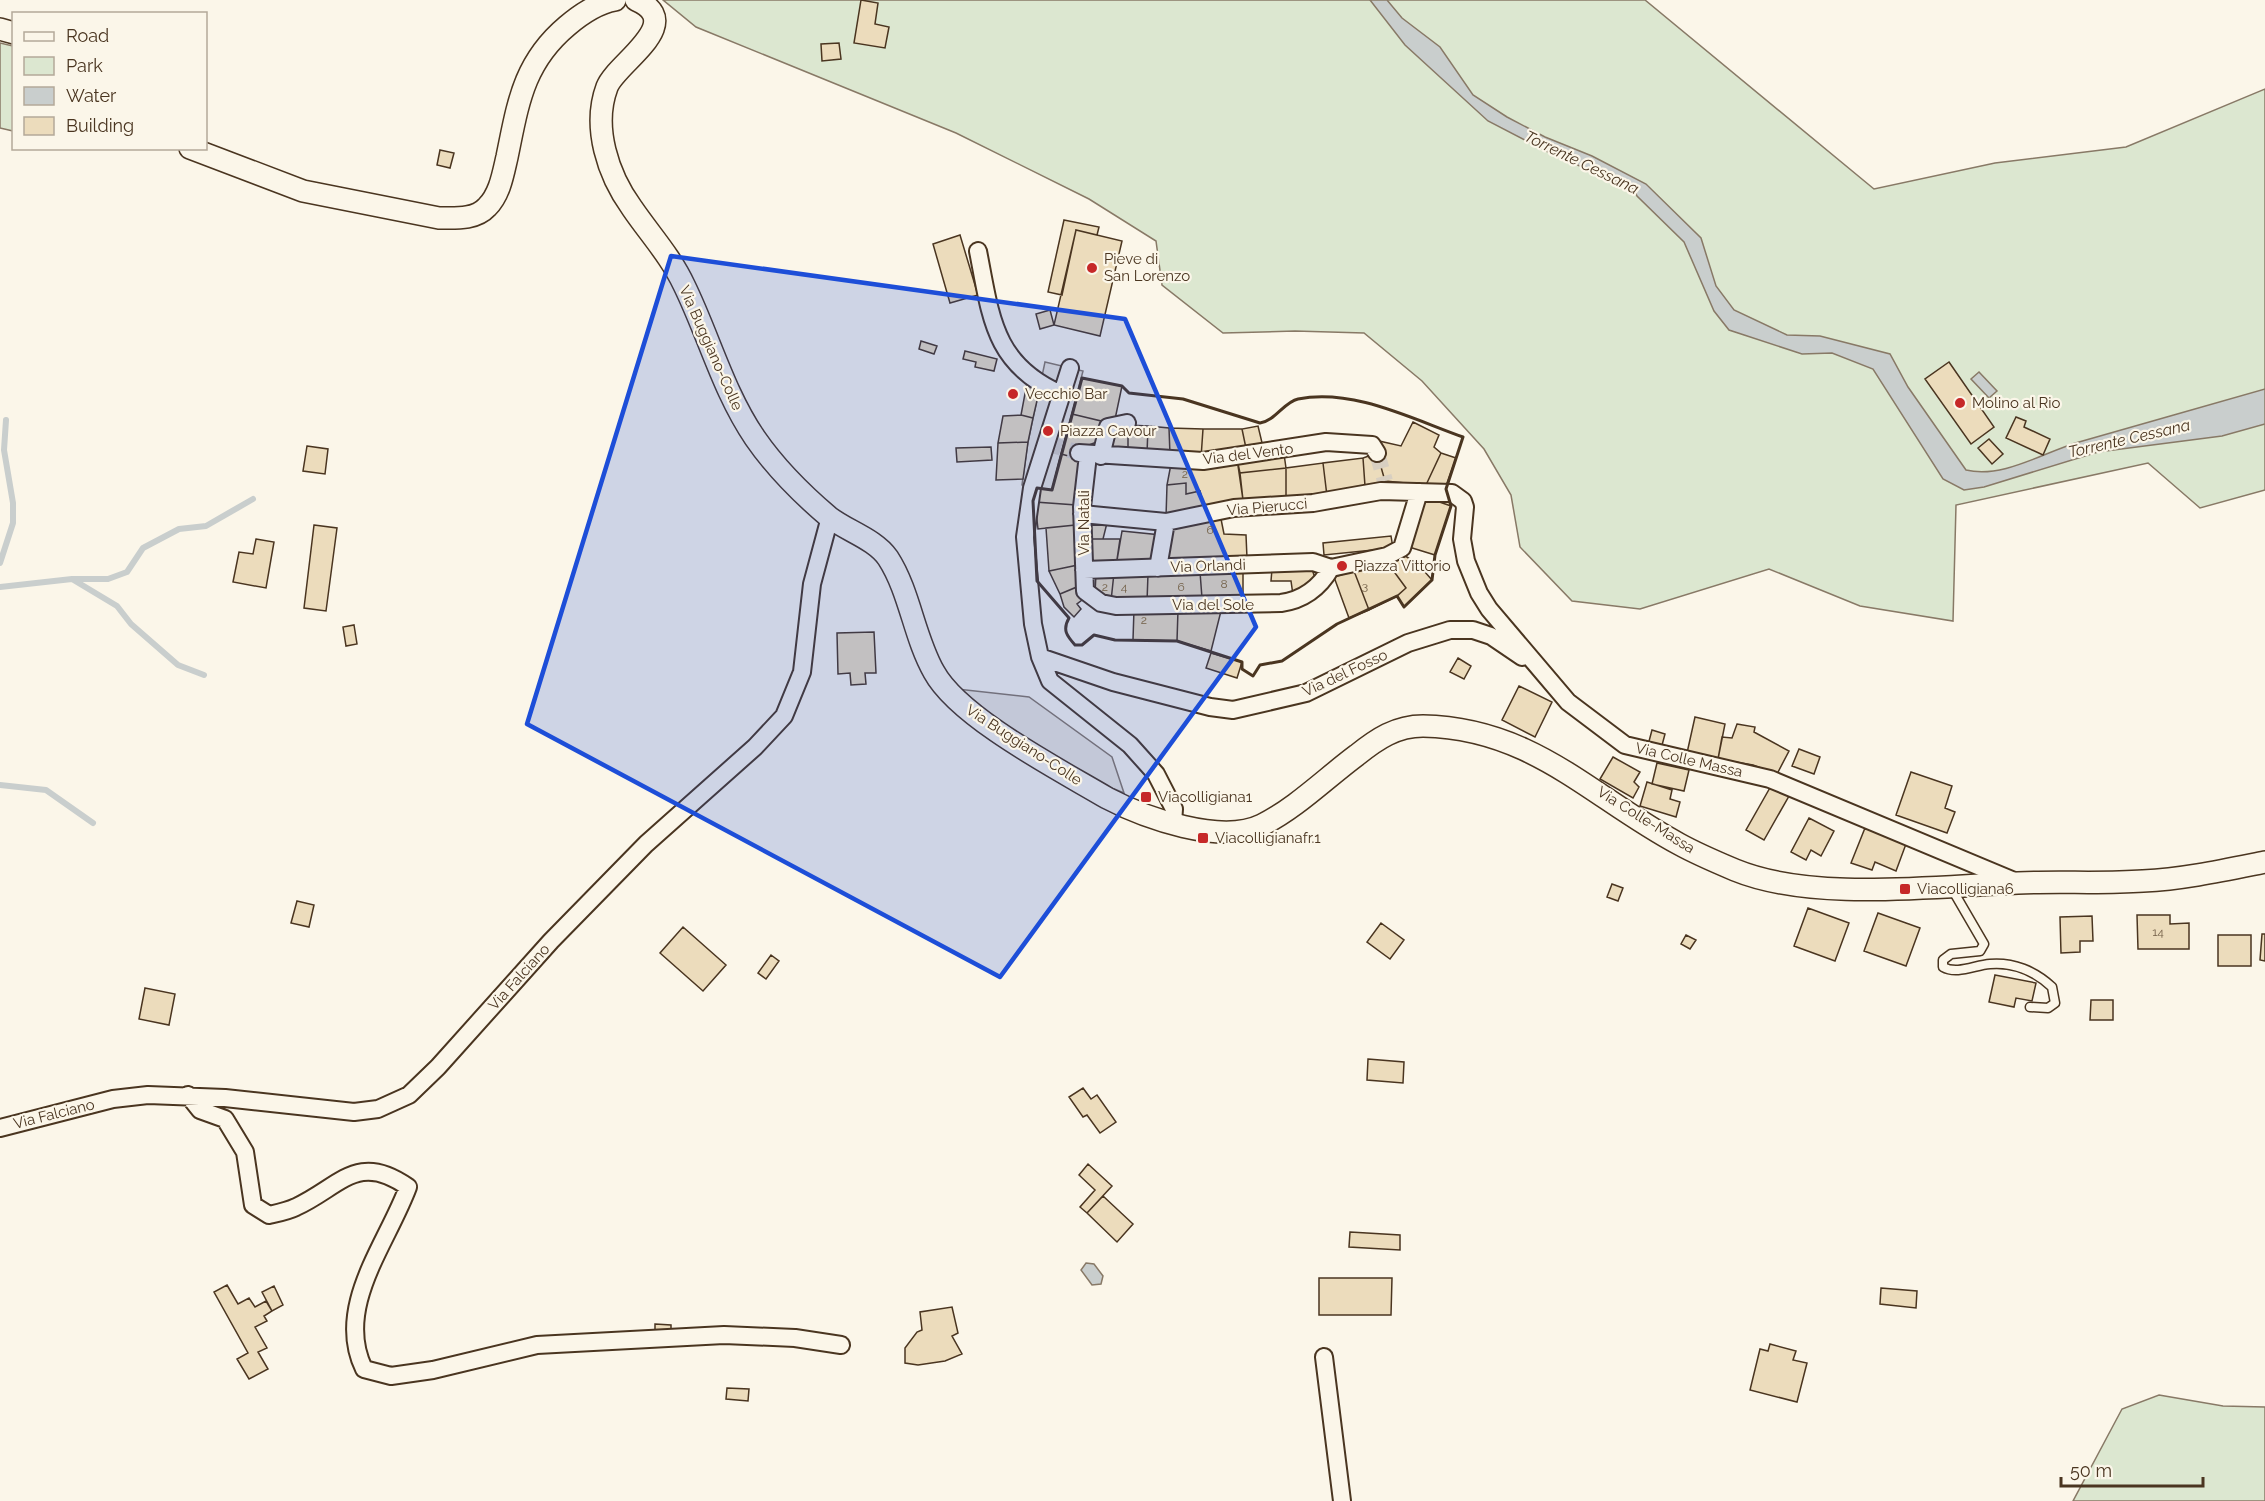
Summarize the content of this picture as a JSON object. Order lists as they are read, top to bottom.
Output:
{
  "streets": {
    "street": [
      "Via Buggiano-Colle",
      "Via del Vento",
      "Via Pierucci",
      "Via Natali",
      "Via Orlandi",
      "Via del Sole",
      "Via del Fosso",
      "Via Colle Massa",
      "Via Colle-Massa",
      "Via Falciano"
    ]
  },
  "crossings": [
    ["Via Buggiano-Colle", "Via Colle-Massa"],
    ["Via Buggiano-Colle", "Via Falciano"],
    ["Via del Vento", "Via Natali"],
    ["Via Pierucci", "Via Natali"],
    ["Via Pierucci", "Via Colle Massa"],
    ["Via Natali", "Via Orlandi"],
    ["Via Natali", "Via del Sole"],
    ["Via Orlandi", "Via del Sole"],
    ["Via del Fosso", "Via Colle Massa"],
    ["Via Colle Massa", "Via Colle-Massa"]
  ],
  "water": ["Torrente Cessana"],
  "places": {
    "other": [
      "Pieve di San Lorenzo",
      "Vecchio Bar",
      "Molino al Rio",
      "Piazza Cavour",
      "Piazza Vittorio"
    ],
    "transit": ["Viacolligiana1", "Viacolligianafr.1", "Viacolligiana6"]
  },
  "house_numbers": [
    "2",
    "6",
    "8",
    "3",
    "2",
    "4",
    "6",
    "2",
    "14"
  ],
  "legend": [
    "Road",
    "Park",
    "Water",
    "Building"
  ],
  "scale_bar": "50 m"
}
